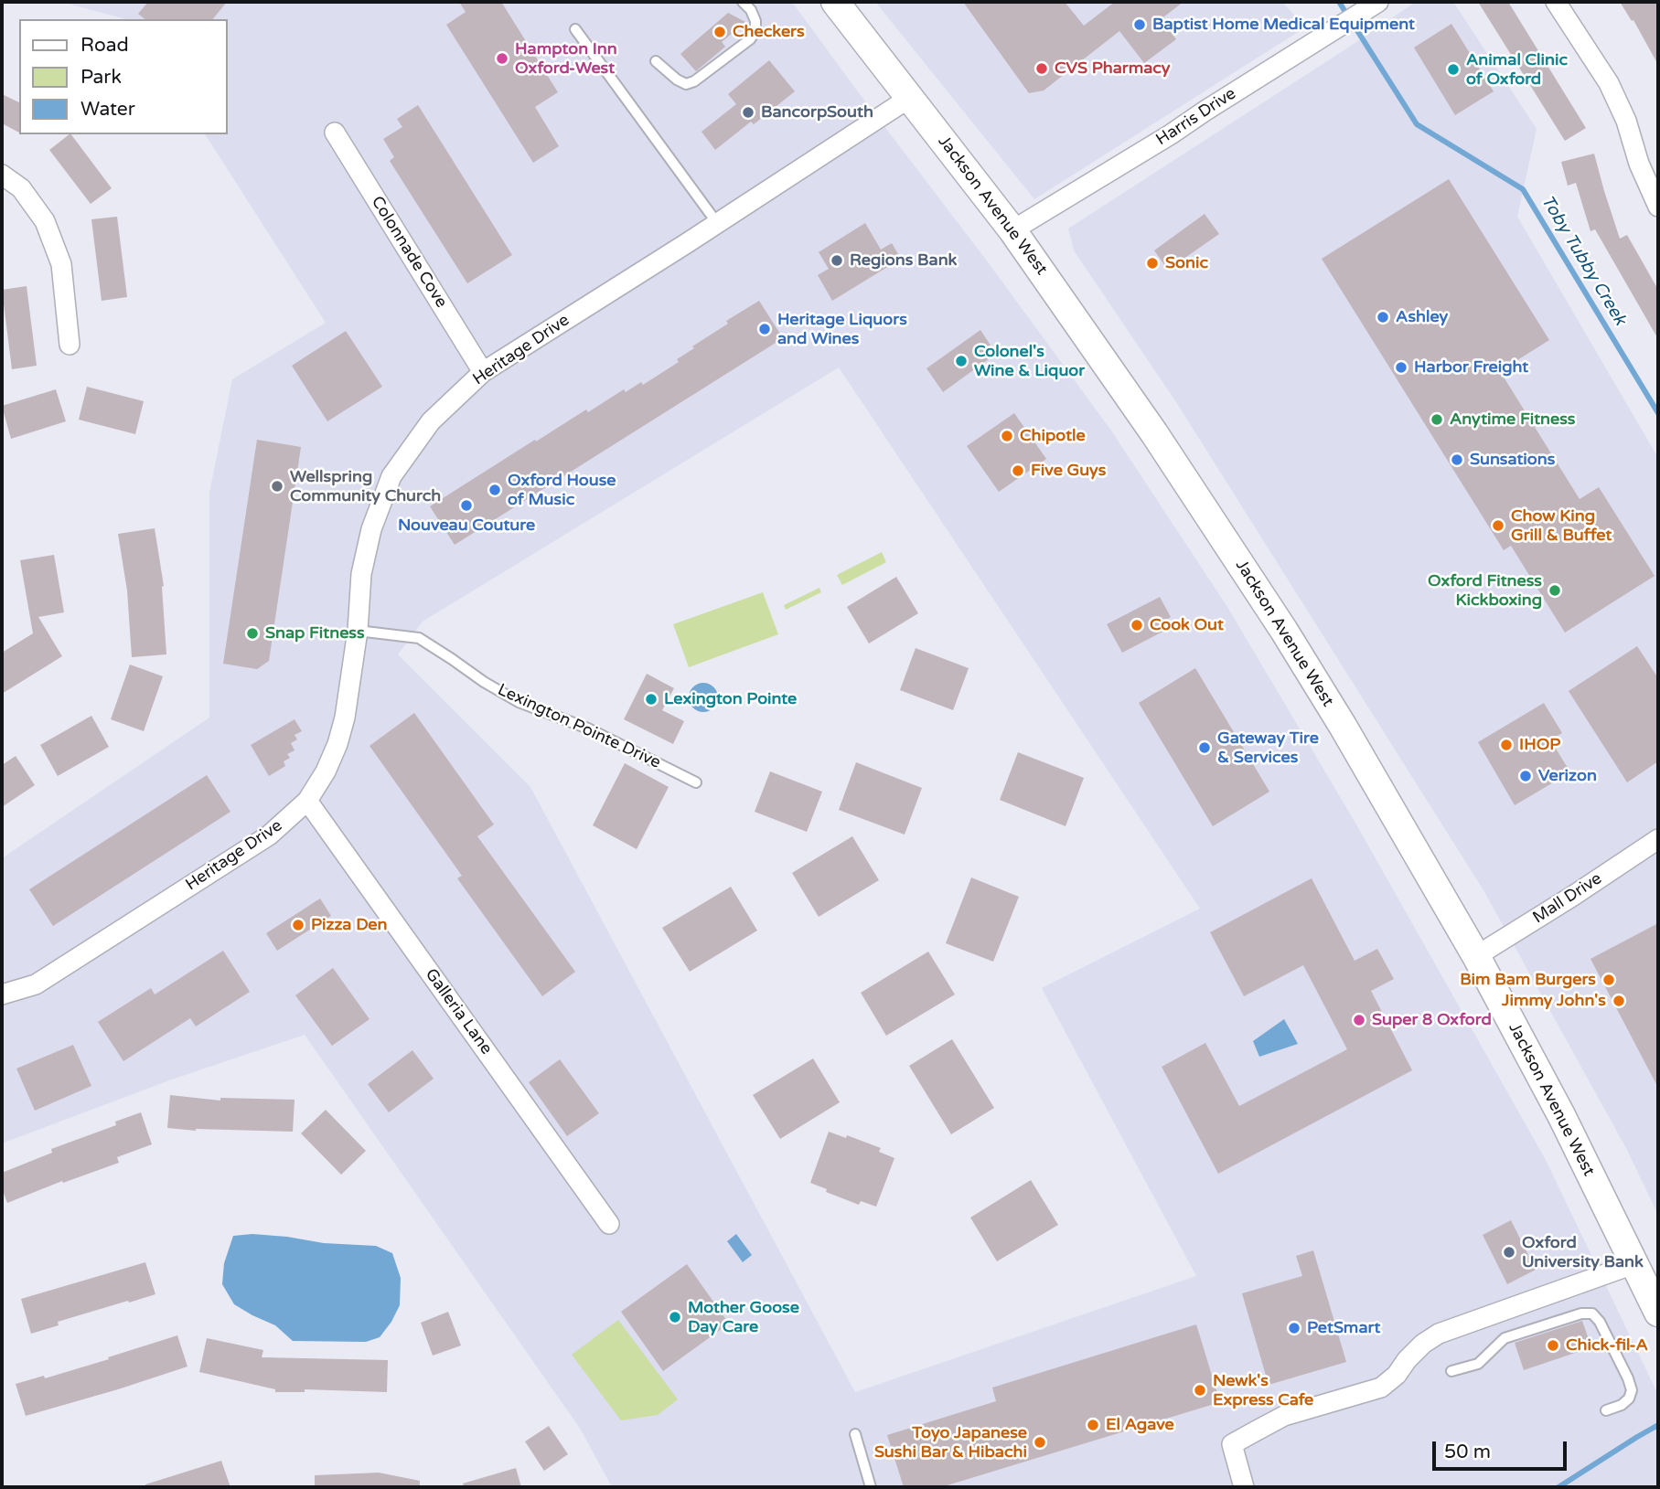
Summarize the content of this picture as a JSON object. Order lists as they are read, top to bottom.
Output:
{
  "streets": {
    "main road": ["Jackson Avenue West"],
    "street": [
      "Harris Drive",
      "Colonnade Cove",
      "Heritage Drive",
      "Mall Drive",
      "Galleria Lane"
    ],
    "lane": ["Lexington Pointe Drive"]
  },
  "crossings": [
    ["Harris Drive", "Jackson Avenue West"],
    ["Jackson Avenue West", "Heritage Drive"],
    ["Jackson Avenue West", "Mall Drive"],
    ["Colonnade Cove", "Heritage Drive"],
    ["Heritage Drive", "Lexington Pointe Drive"],
    ["Heritage Drive", "Galleria Lane"]
  ],
  "water": ["Toby Tubby Creek"],
  "places": [
    "Baptist Home Medical Equipment",
    "Checkers",
    "Hampton Inn Oxford-West",
    "CVS Pharmacy",
    "Animal Clinic of Oxford",
    "BancorpSouth",
    "Regions Bank",
    "Sonic",
    "Ashley",
    "Heritage Liquors and Wines",
    "Colonel's Wine & Liquor",
    "Harbor Freight",
    "Anytime Fitness",
    "Chipotle",
    "Sunsations",
    "Five Guys",
    "Wellspring Community Church",
    "Oxford House of Music",
    "Nouveau Couture",
    "Chow King Grill & Buffet",
    "Oxford Fitness Kickboxing",
    "Cook Out",
    "Snap Fitness",
    "Lexington Pointe",
    "IHOP",
    "Gateway Tire & Services",
    "Verizon",
    "Pizza Den",
    "Bim Bam Burgers",
    "Jimmy John's",
    "Super 8 Oxford",
    "Oxford University Bank",
    "Mother Goose Day Care",
    "PetSmart",
    "Chick-fil-A",
    "Newk's Express Cafe",
    "El Agave",
    "Toyo Japanese Sushi Bar & Hibachi"
  ],
  "legend": ["Road", "Park", "Water"],
  "scale_bar": "50 m"
}
